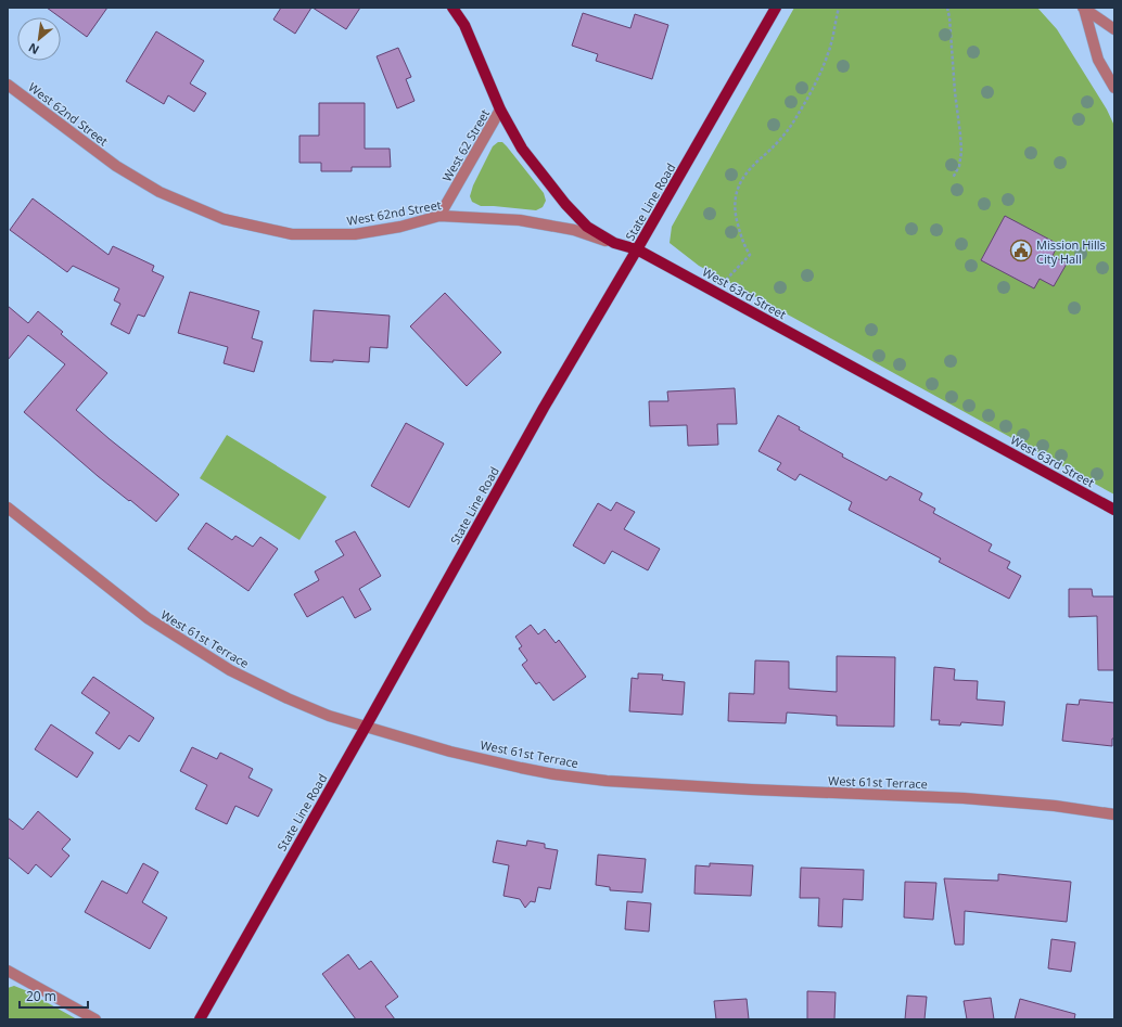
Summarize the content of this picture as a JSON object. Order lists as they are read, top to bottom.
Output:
{
  "streets": {
    "main road": ["State Line Road", "West 63rd Street"],
    "street": ["West 62nd Street", "West 62 Street", "West 61st Terrace"]
  },
  "crossings": [
    ["West 62nd Street", "West 62 Street"],
    ["West 62nd Street", "West 63rd Street"],
    ["West 62 Street", "West 63rd Street"],
    ["State Line Road", "West 63rd Street"],
    ["State Line Road", "West 61st Terrace"]
  ],
  "places": {
    "public building": ["Mission Hills City Hall"]
  },
  "scale_bar": "20 m",
  "north": "bottom left"
}
